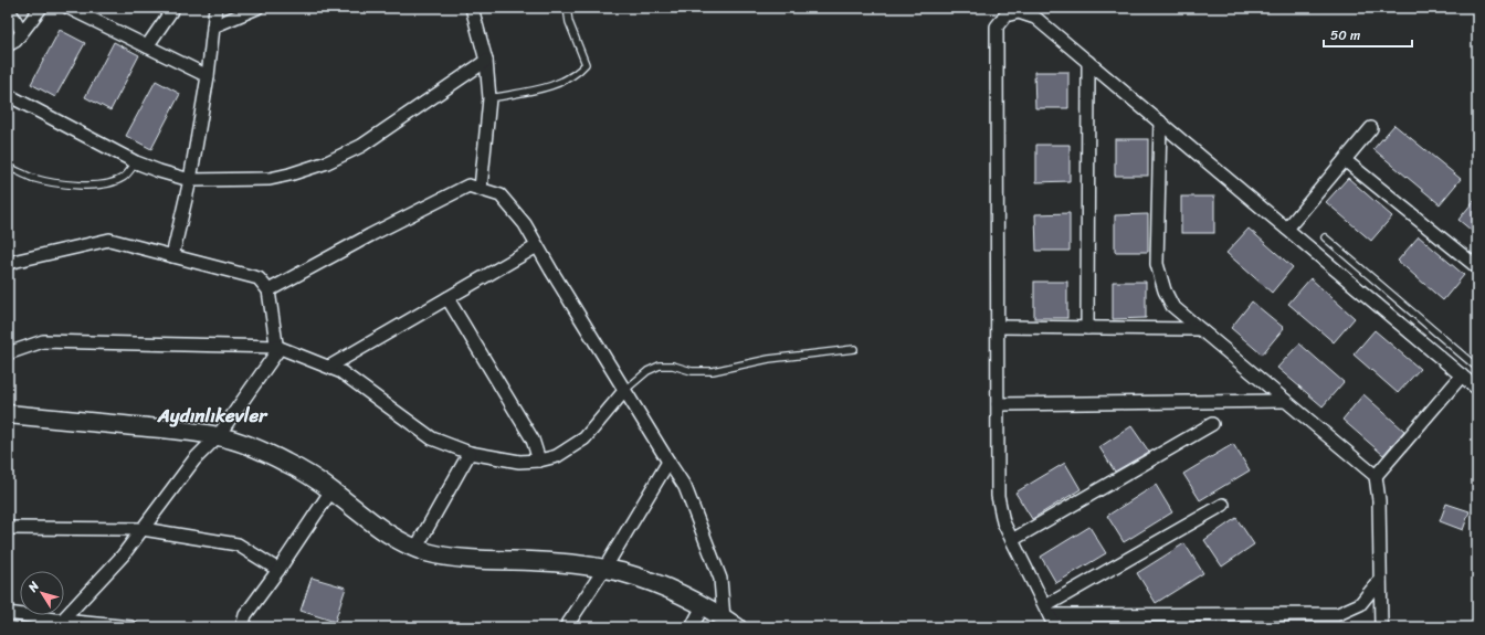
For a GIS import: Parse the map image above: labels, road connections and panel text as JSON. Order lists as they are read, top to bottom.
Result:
{
  "districts": ["Aydınlıkevler"],
  "scale_bar": "50 m",
  "north": "top left"
}
